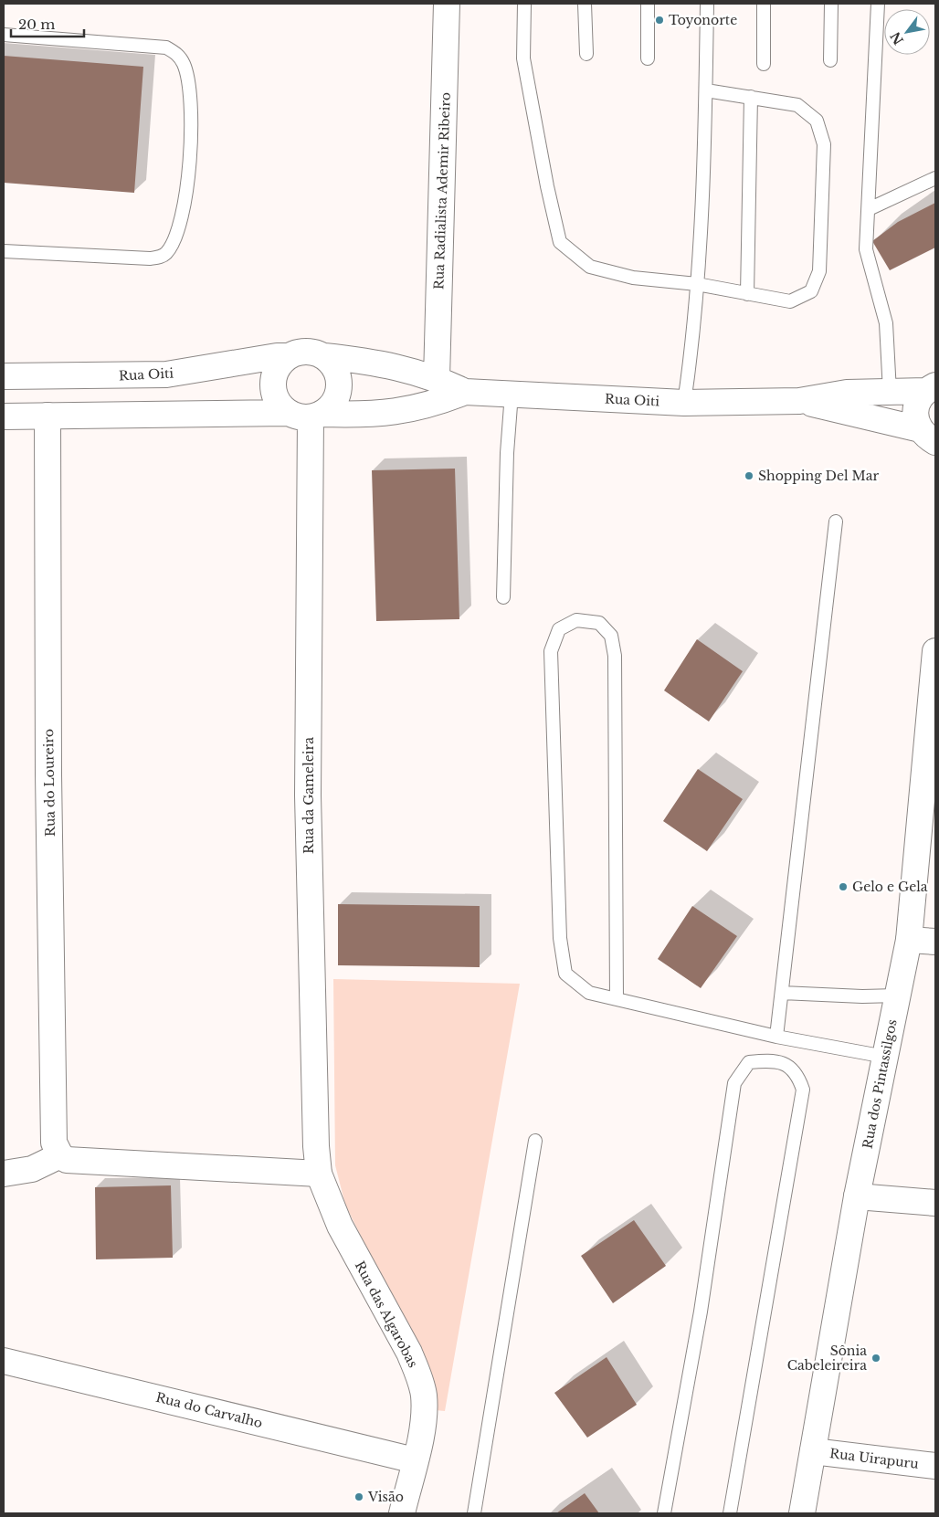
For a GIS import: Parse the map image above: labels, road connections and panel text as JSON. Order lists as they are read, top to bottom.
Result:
{
  "streets": {
    "street": [
      "Rua Radialista Ademir Ribeiro",
      "Rua Oiti",
      "Rua do Loureiro",
      "Rua da Gameleira",
      "Rua dos Pintassilgos",
      "Rua das Algarobas",
      "Rua do Carvalho",
      "Rua Uirapuru"
    ]
  },
  "crossings": [
    ["Rua Radialista Ademir Ribeiro", "Rua Oiti"],
    ["Rua Oiti", "Rua do Loureiro"],
    ["Rua Oiti", "Rua da Gameleira"],
    ["Rua da Gameleira", "Rua das Algarobas"],
    ["Rua dos Pintassilgos", "Rua Uirapuru"],
    ["Rua das Algarobas", "Rua do Carvalho"]
  ],
  "places": [
    "Toyonorte",
    "Shopping Del Mar",
    "Gelo e Gela",
    "Sônia Cabeleireira",
    "Visão"
  ],
  "scale_bar": "20 m",
  "north": "bottom left"
}
